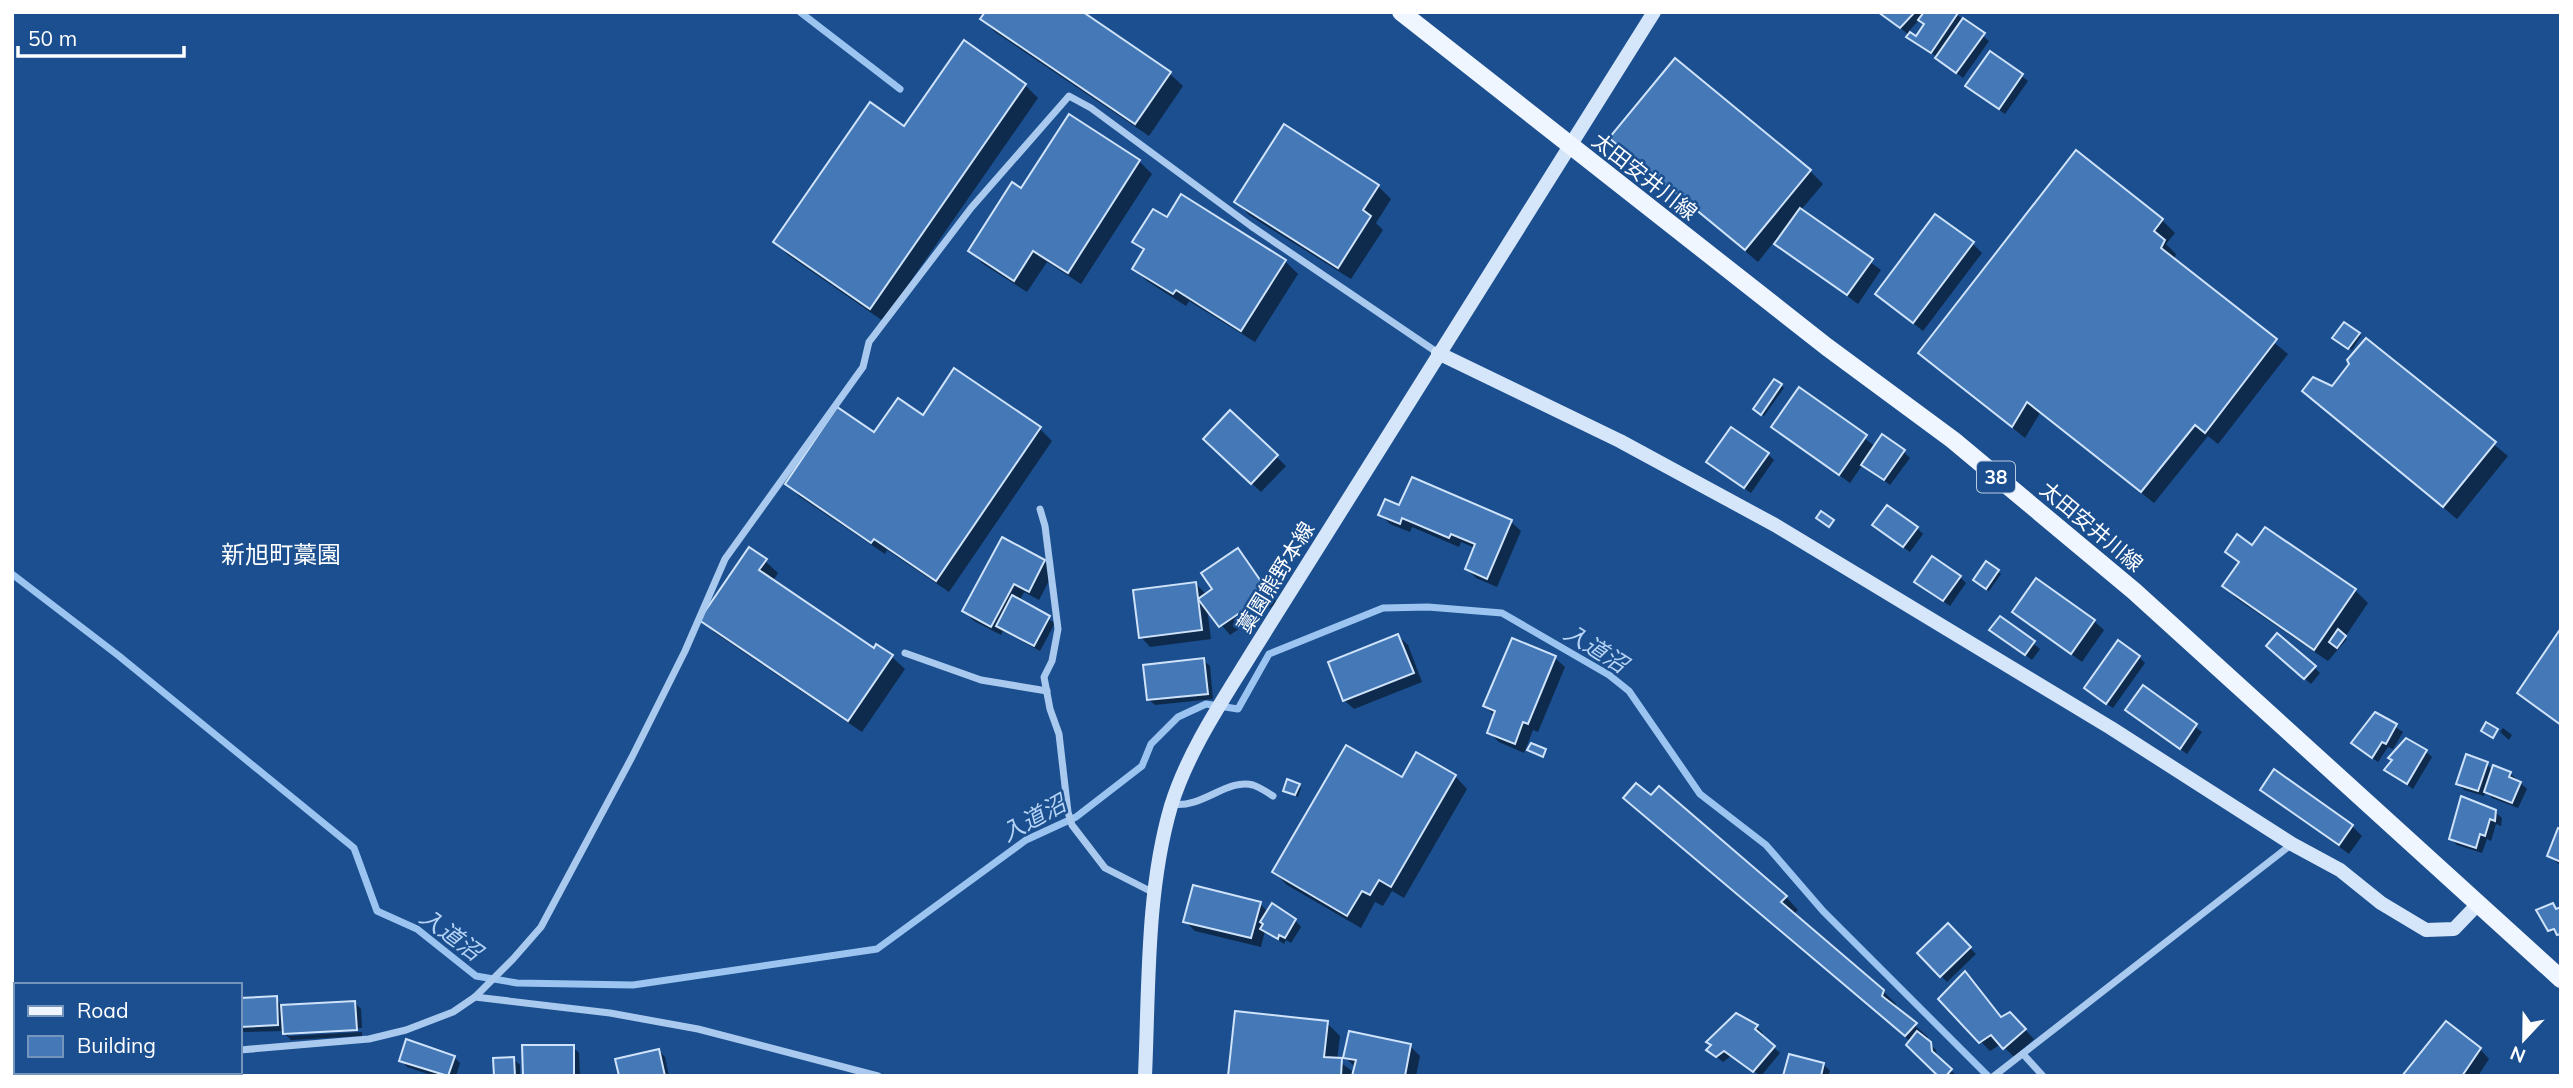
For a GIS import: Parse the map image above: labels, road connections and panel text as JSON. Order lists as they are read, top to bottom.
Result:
{
  "streets": {
    "main road": ["太田安井川線", "38"],
    "street": ["藁園熊野本線"]
  },
  "crossings": [
    ["太田安井川線", "藁園熊野本線"]
  ],
  "districts": ["新旭町藁園"],
  "water": ["入道沼"],
  "legend": ["Road", "Building"],
  "scale_bar": "50 m",
  "north": "bottom"
}
